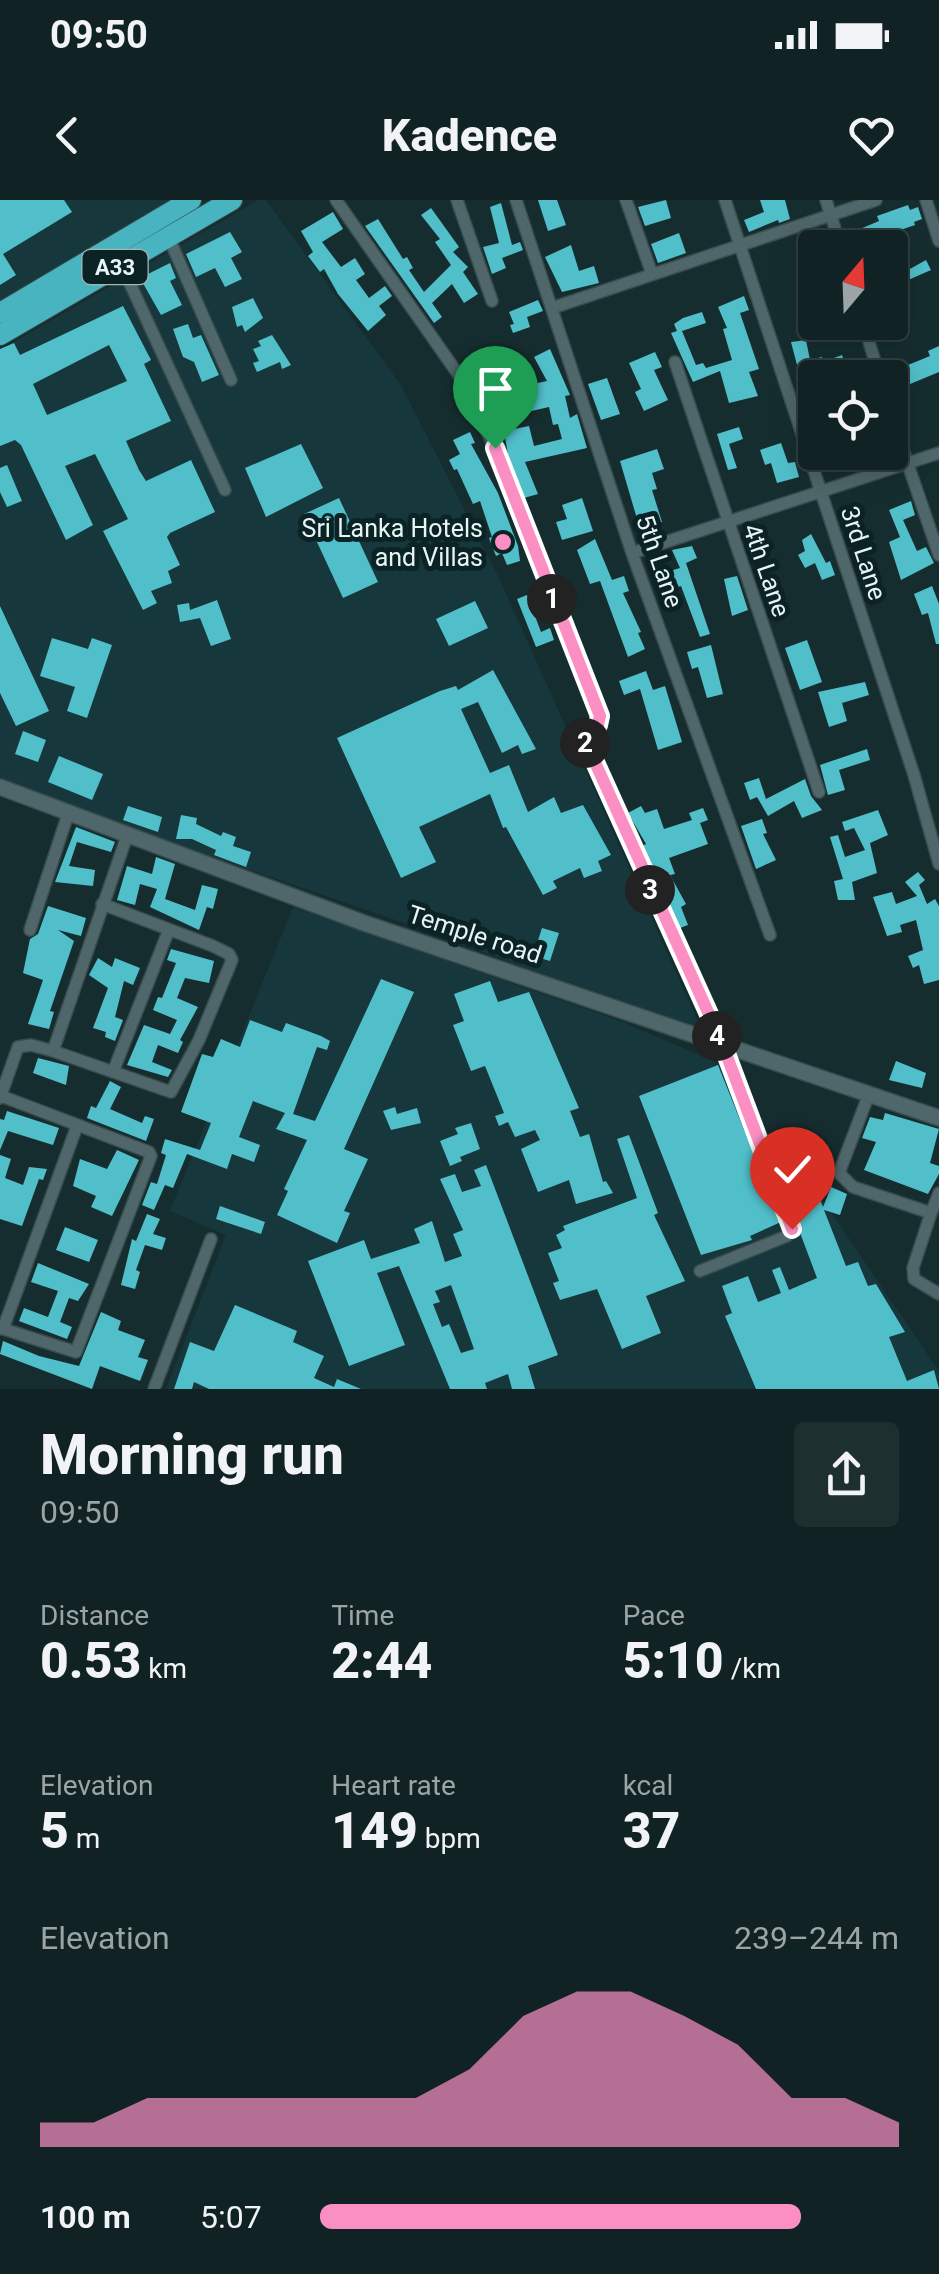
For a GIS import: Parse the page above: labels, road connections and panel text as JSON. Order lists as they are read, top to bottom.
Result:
{
  "streets": {
    "highway": ["A33"],
    "street": [
      "3rd Lane",
      "5th Lane",
      "4th Lane",
      "Temple road"
    ]
  },
  "places": ["Sri Lanka Hotels and Villas"],
  "north": "top",
  "page": {
    "status": "09:50",
    "header": "Kadence",
    "pins": [
      "1",
      "2",
      "3",
      "4"
    ],
    "heading": ["Morning run", "09:50"],
    "stats": [
      ["Distance", "0.53 km"],
      ["Time", "2:44"],
      ["Pace", "5:10 /km"],
      ["Elevation", "5 m"],
      ["Heart rate", "149 bpm"],
      ["kcal", "37"]
    ],
    "chart": ["Elevation", "239–244 m"],
    "list": [
      {
        "name": "100 m",
        "note": "5:07"
      }
    ]
  }
}
